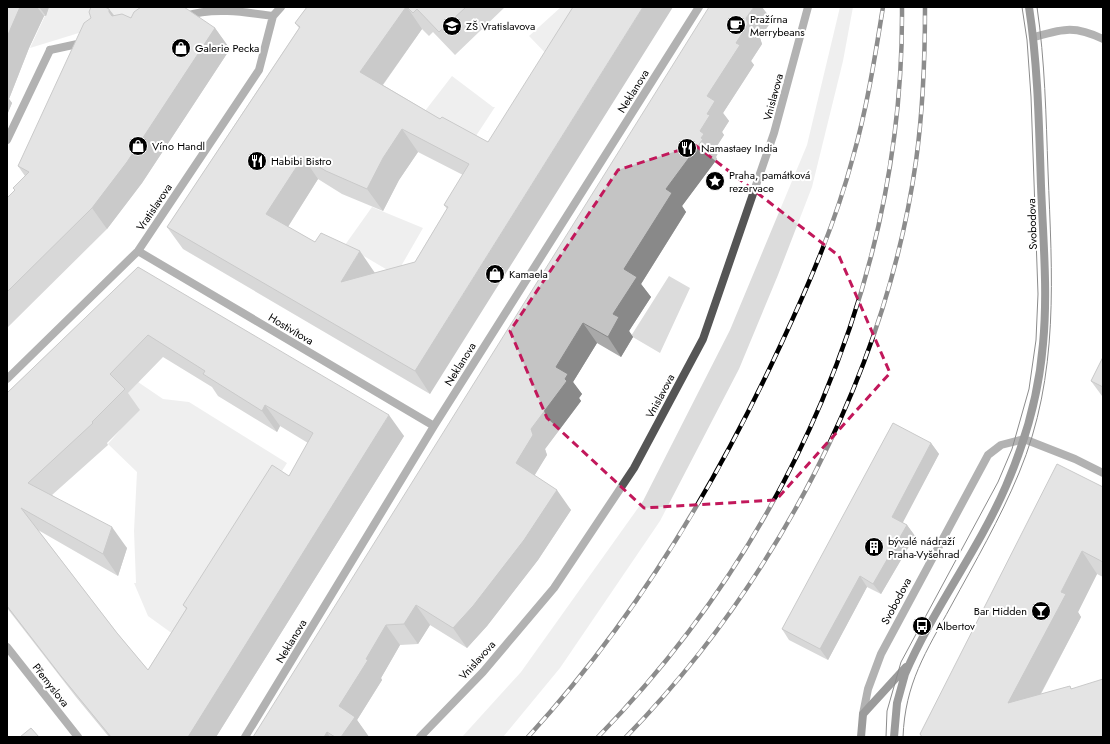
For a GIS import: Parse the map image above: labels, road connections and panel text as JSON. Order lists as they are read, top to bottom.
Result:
{
  "streets": {
    "main road": ["Svobodova"],
    "street": [
      "Neklanova",
      "Vnislavova",
      "Vratislavova",
      "Hostivítova",
      "Přemyslova"
    ]
  },
  "crossings": [
    ["Neklanova", "Hostivítova"],
    ["Vratislavova", "Hostivítova"]
  ],
  "places": {
    "cafe": ["Pražírna Merrybeans"],
    "school or university": ["ZŠ Vratislavova"],
    "shop": ["Galerie Pecka", "Víno Handl", "Kamaela"],
    "restaurant": ["Namastaey India", "Habibi Bistro"],
    "place": ["Praha, památková rezervace"],
    "building": ["bývalé nádraží Praha-Vyšehrad"],
    "bar": ["Bar Hidden"],
    "bus stop": ["Albertov"]
  }
}
